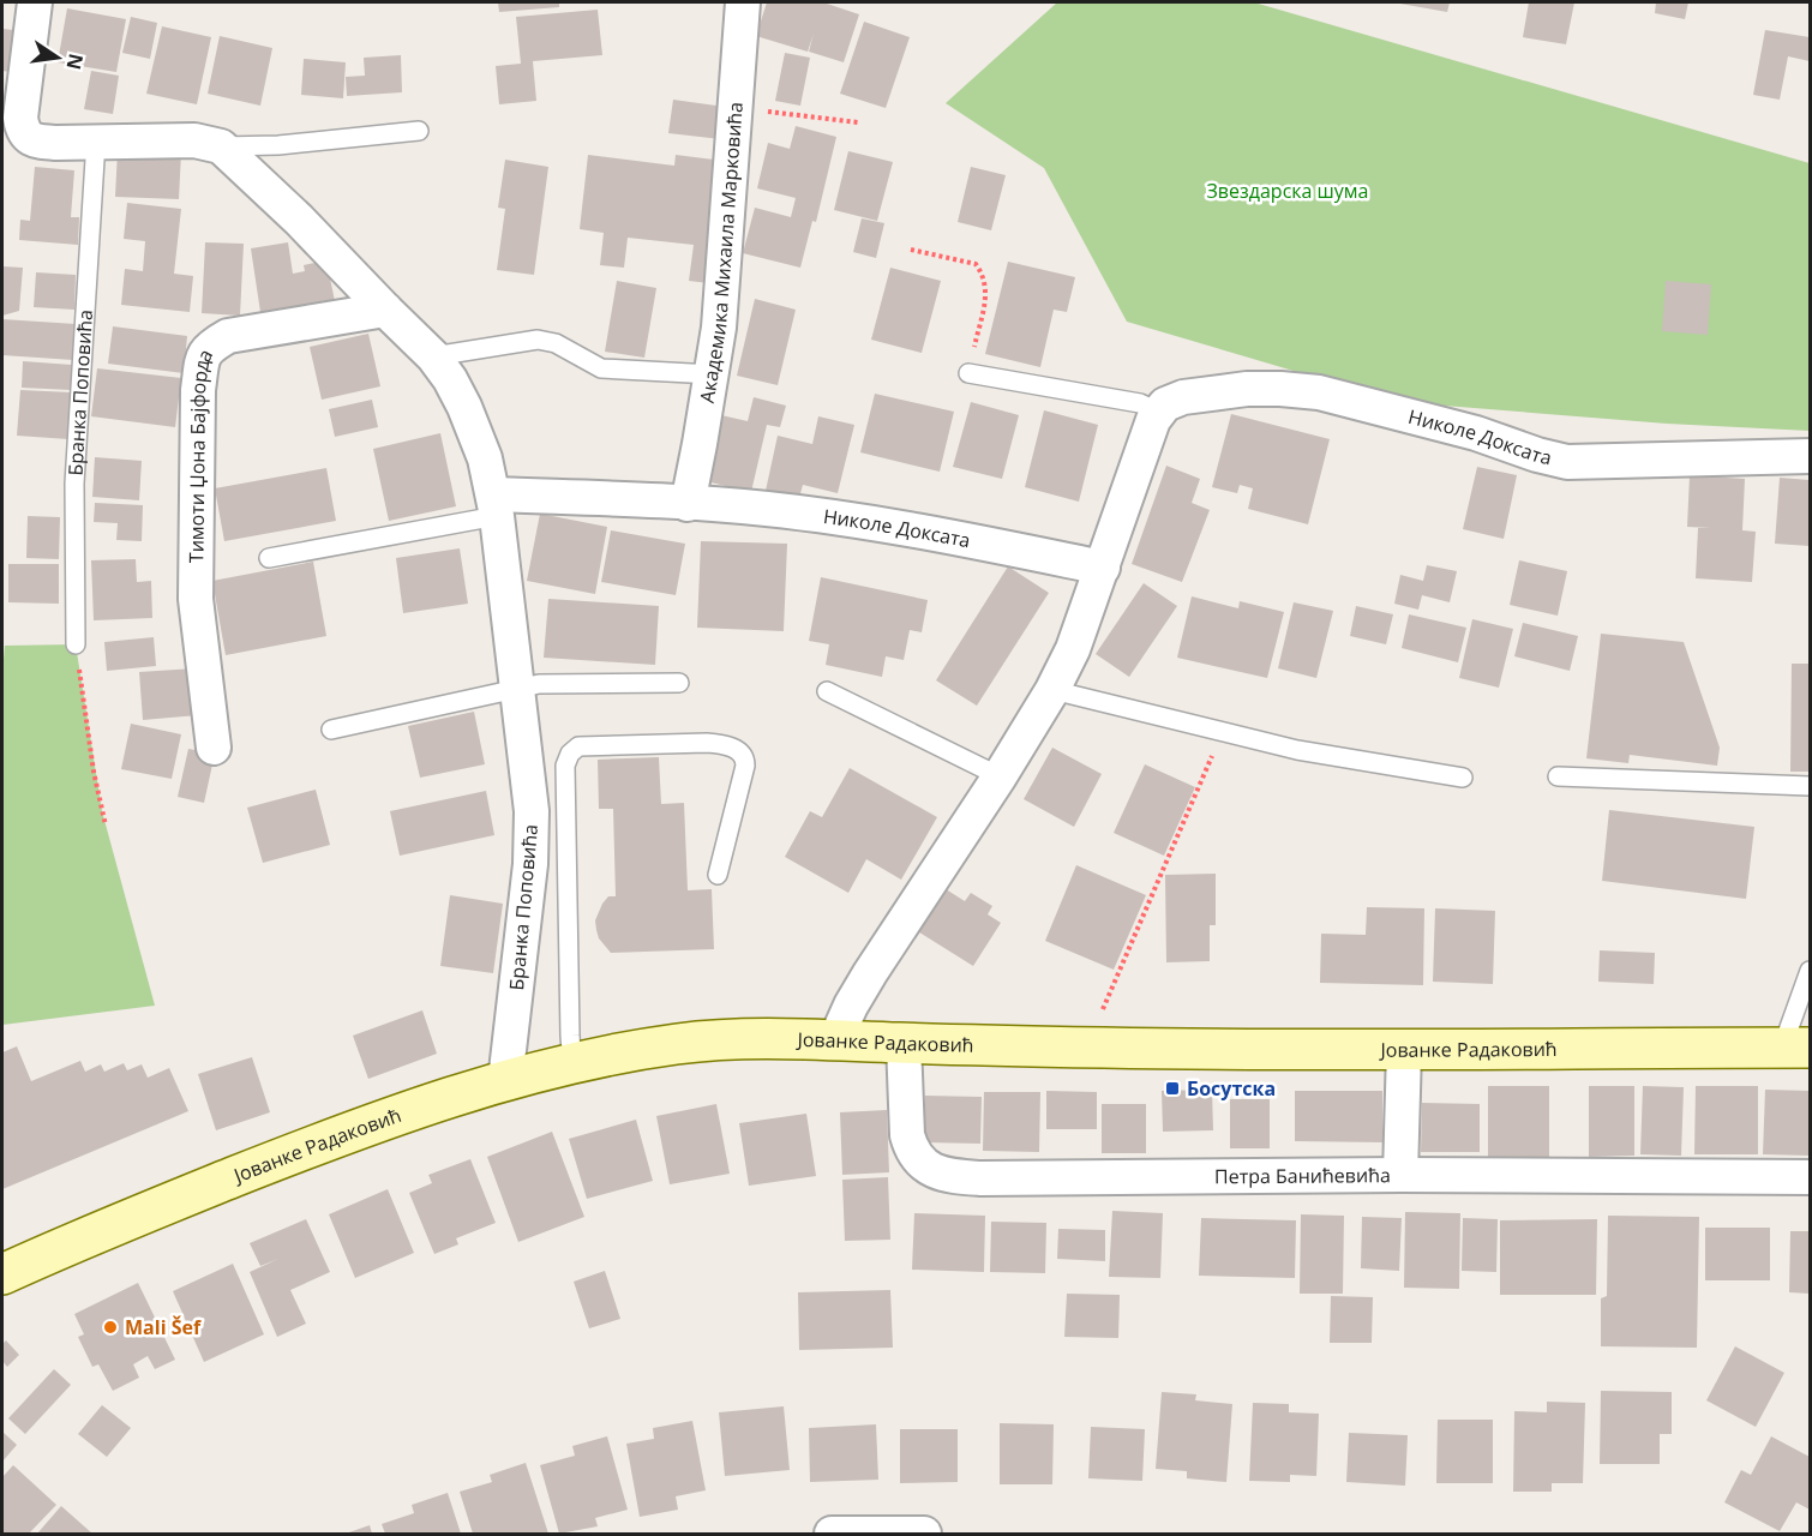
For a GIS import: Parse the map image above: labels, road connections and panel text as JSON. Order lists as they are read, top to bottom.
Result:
{
  "streets": {
    "main road": ["Јованке Радаковић"],
    "street": [
      "Академика Михаила Марковића",
      "Бранка Поповића",
      "Николе Доксата",
      "Тимоти Џона Бајфорда",
      "Петра Банићевића"
    ]
  },
  "crossings": [
    ["Академика Михаила Марковића", "Николе Доксата"],
    ["Бранка Поповића", "Тимоти Џона Бајфорда"],
    ["Бранка Поповића", "Јованке Радаковић"],
    ["Јованке Радаковић", "Петра Банићевића"]
  ],
  "parks": ["Звездарска шума"],
  "places": {
    "transit": ["Босутска"],
    "other": ["Mali Šef"]
  },
  "north": "right"
}
